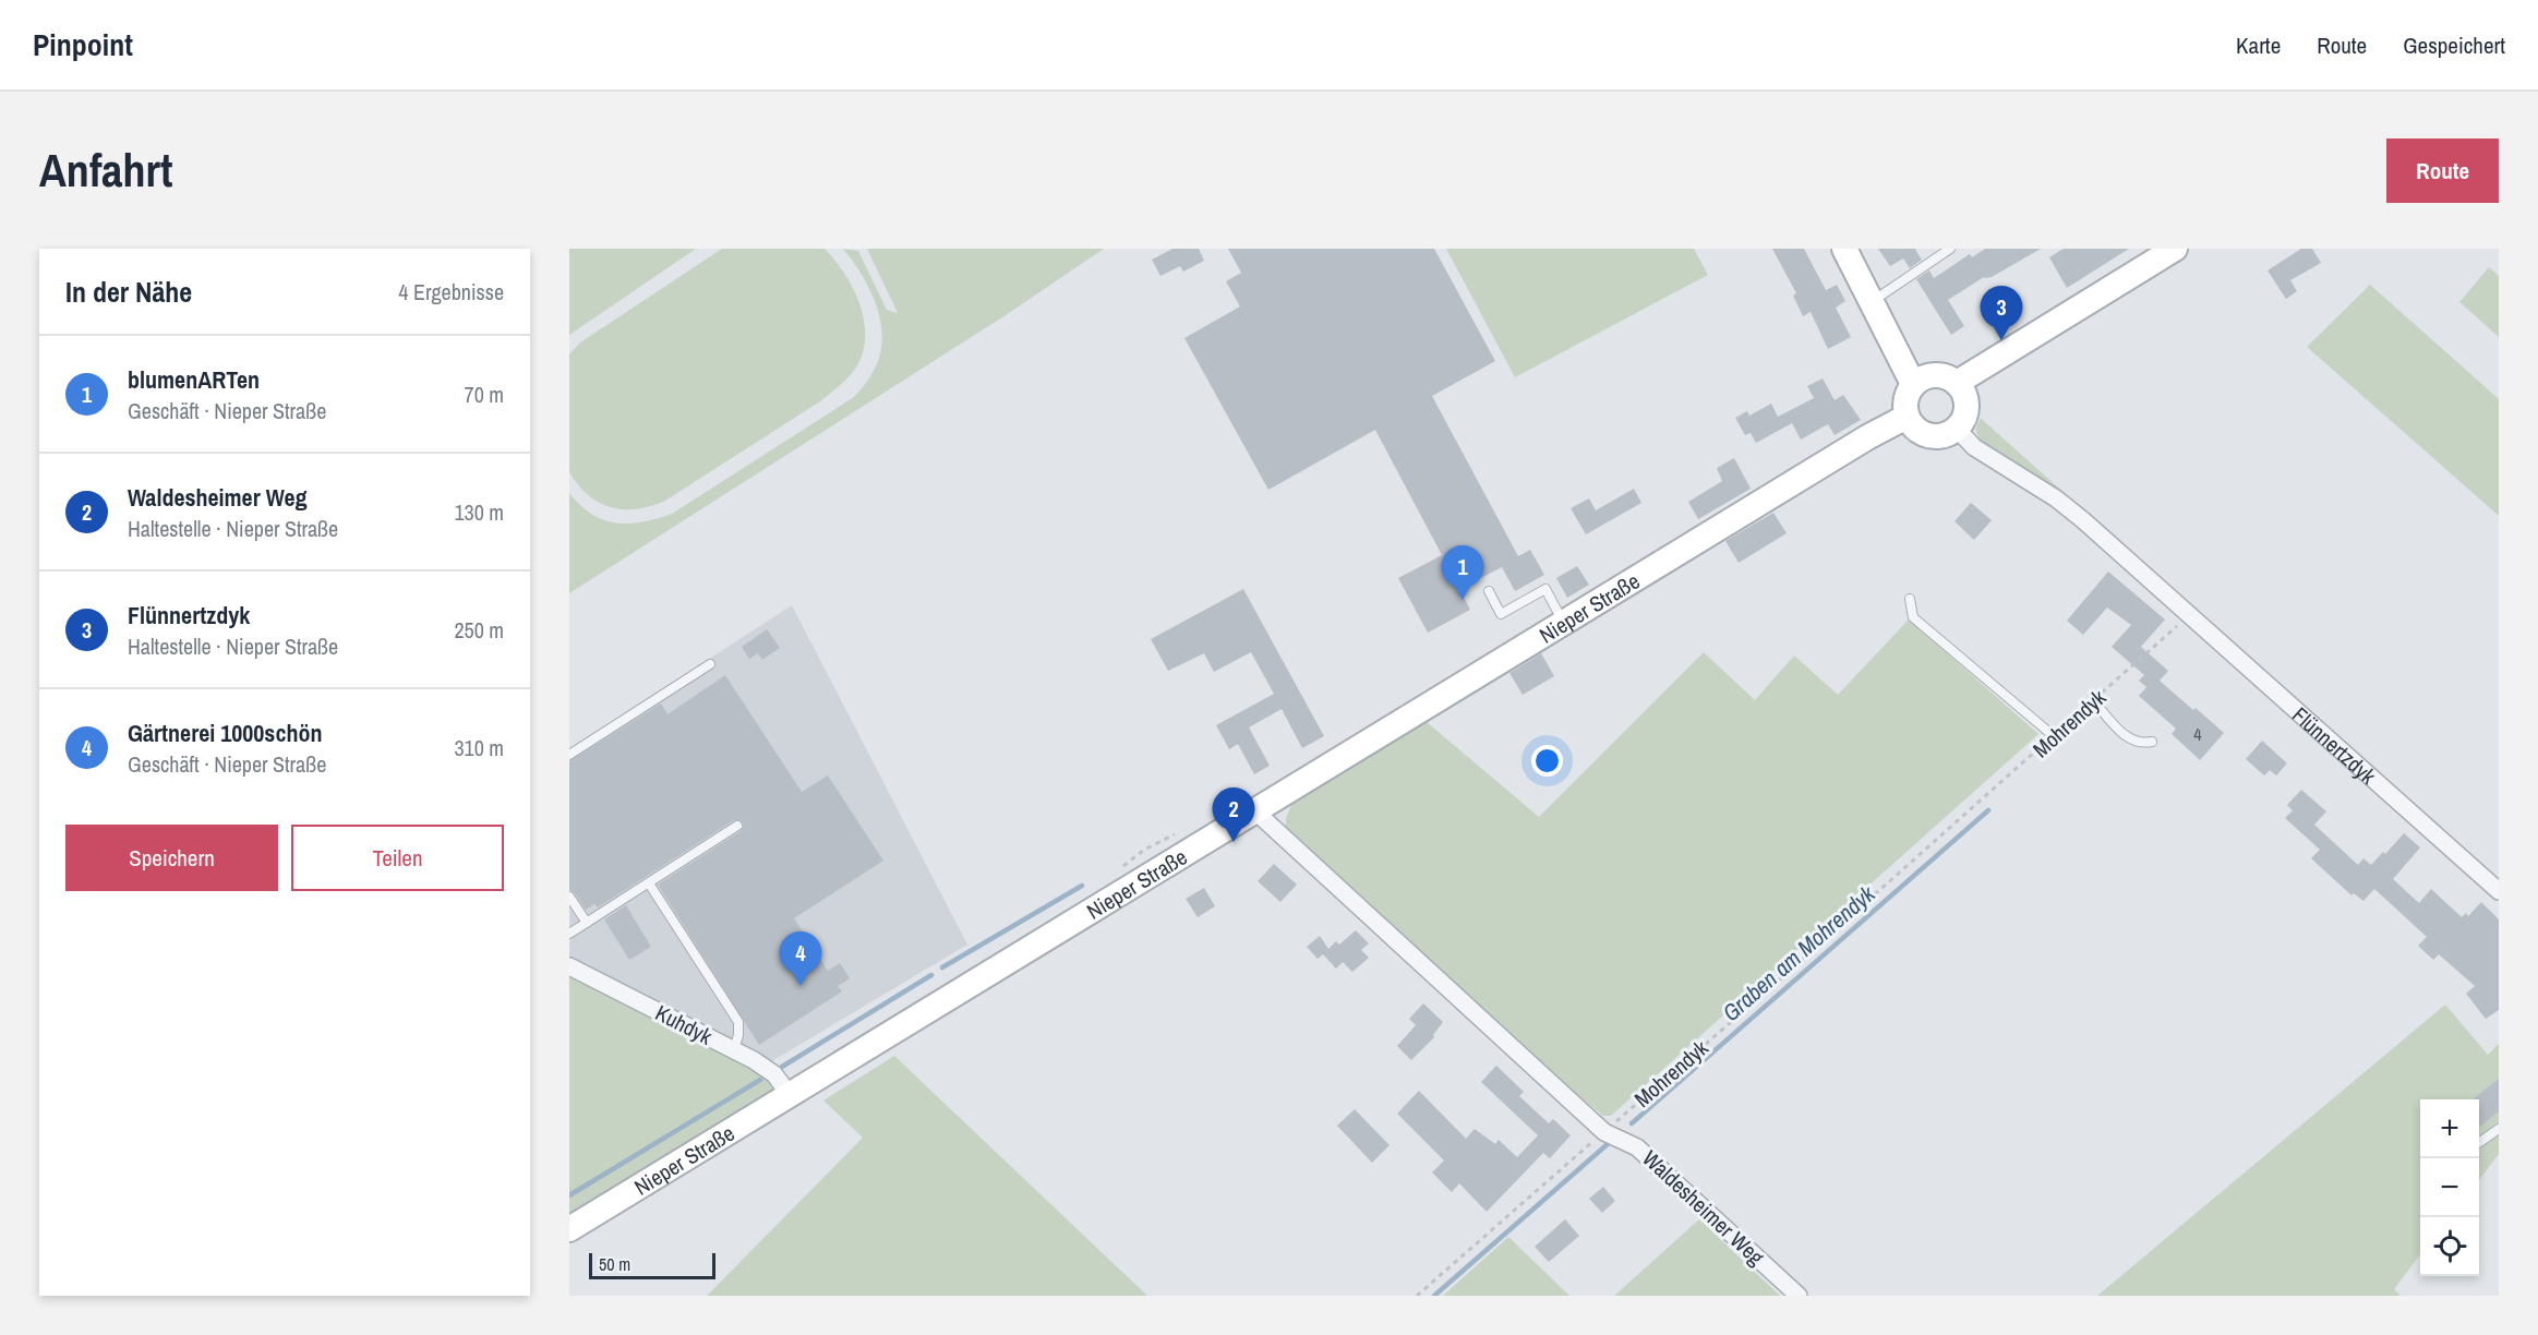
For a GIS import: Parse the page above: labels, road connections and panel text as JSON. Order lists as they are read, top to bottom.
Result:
{
  "streets": {
    "main road": ["Nieper Straße"],
    "street": ["Flünnertzdyk", "Kuhdyk", "Waldesheimer Weg"],
    "path": ["Mohrendyk"]
  },
  "crossings": [
    ["Nieper Straße", "Flünnertzdyk"],
    ["Nieper Straße", "Kuhdyk"],
    ["Nieper Straße", "Waldesheimer Weg"],
    ["Mohrendyk", "Flünnertzdyk"],
    ["Mohrendyk", "Waldesheimer Weg"]
  ],
  "water": ["Graben am Mohrendyk"],
  "house_numbers": ["4"],
  "scale_bar": "50 m",
  "page": {
    "header": "Pinpoint",
    "nav": ["Karte", "Route", "Gespeichert"],
    "buttons": [
      "Route",
      ["Speichern", "Teilen"]
    ],
    "title": "Anfahrt",
    "heading": ["In der Nähe", "4 Ergebnisse"],
    "pins": [
      "3",
      "1",
      "2",
      "4"
    ],
    "list": [
      {
        "mark": "1",
        "name": "blumenARTen",
        "note": "Geschäft · Nieper Straße",
        "value": "70 m"
      },
      {
        "mark": "2",
        "name": "Waldesheimer Weg",
        "note": "Haltestelle · Nieper Straße",
        "value": "130 m"
      },
      {
        "mark": "3",
        "name": "Flünnertzdyk",
        "note": "Haltestelle · Nieper Straße",
        "value": "250 m"
      },
      {
        "mark": "4",
        "name": "Gärtnerei 1000schön",
        "note": "Geschäft · Nieper Straße",
        "value": "310 m"
      }
    ],
    "map_buttons": ["+", "−"],
    "scale": "50 m"
  }
}
